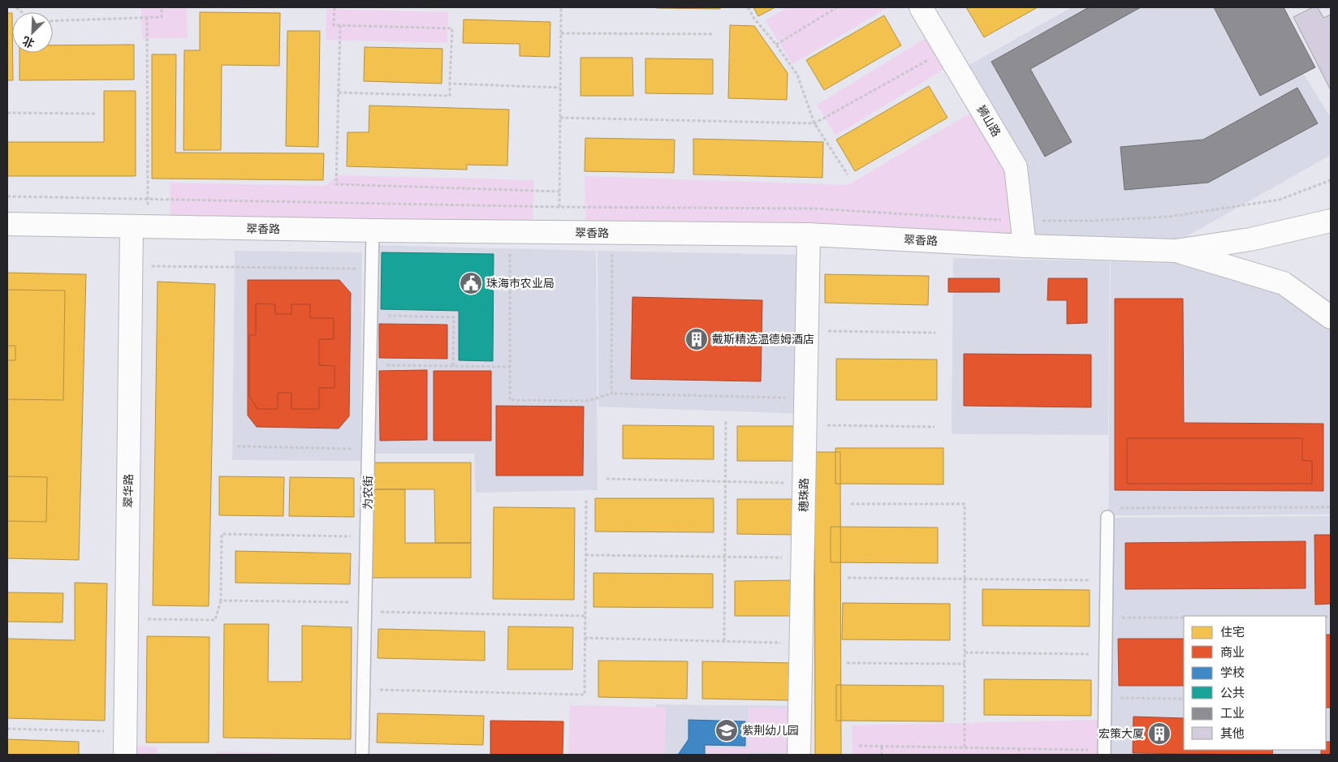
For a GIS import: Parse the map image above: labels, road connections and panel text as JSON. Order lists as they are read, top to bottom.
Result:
{
  "streets": {
    "main road": [
      "狮山路",
      "翠香路",
      "翠华路",
      "穗珠路"
    ],
    "lane": ["为农街"]
  },
  "crossings": [
    ["狮山路", "翠香路"],
    ["翠香路", "翠华路"],
    ["翠香路", "为农街"],
    ["翠香路", "穗珠路"]
  ],
  "places": {
    "public building": ["珠海市农业局"],
    "building": ["戴斯精选温德姆酒店", "宏策大厦"],
    "school or university": ["紫荆幼儿园"]
  },
  "legend": [
    "住宅",
    "商业",
    "学校",
    "公共",
    "工业",
    "其他"
  ],
  "north": "bottom left"
}
